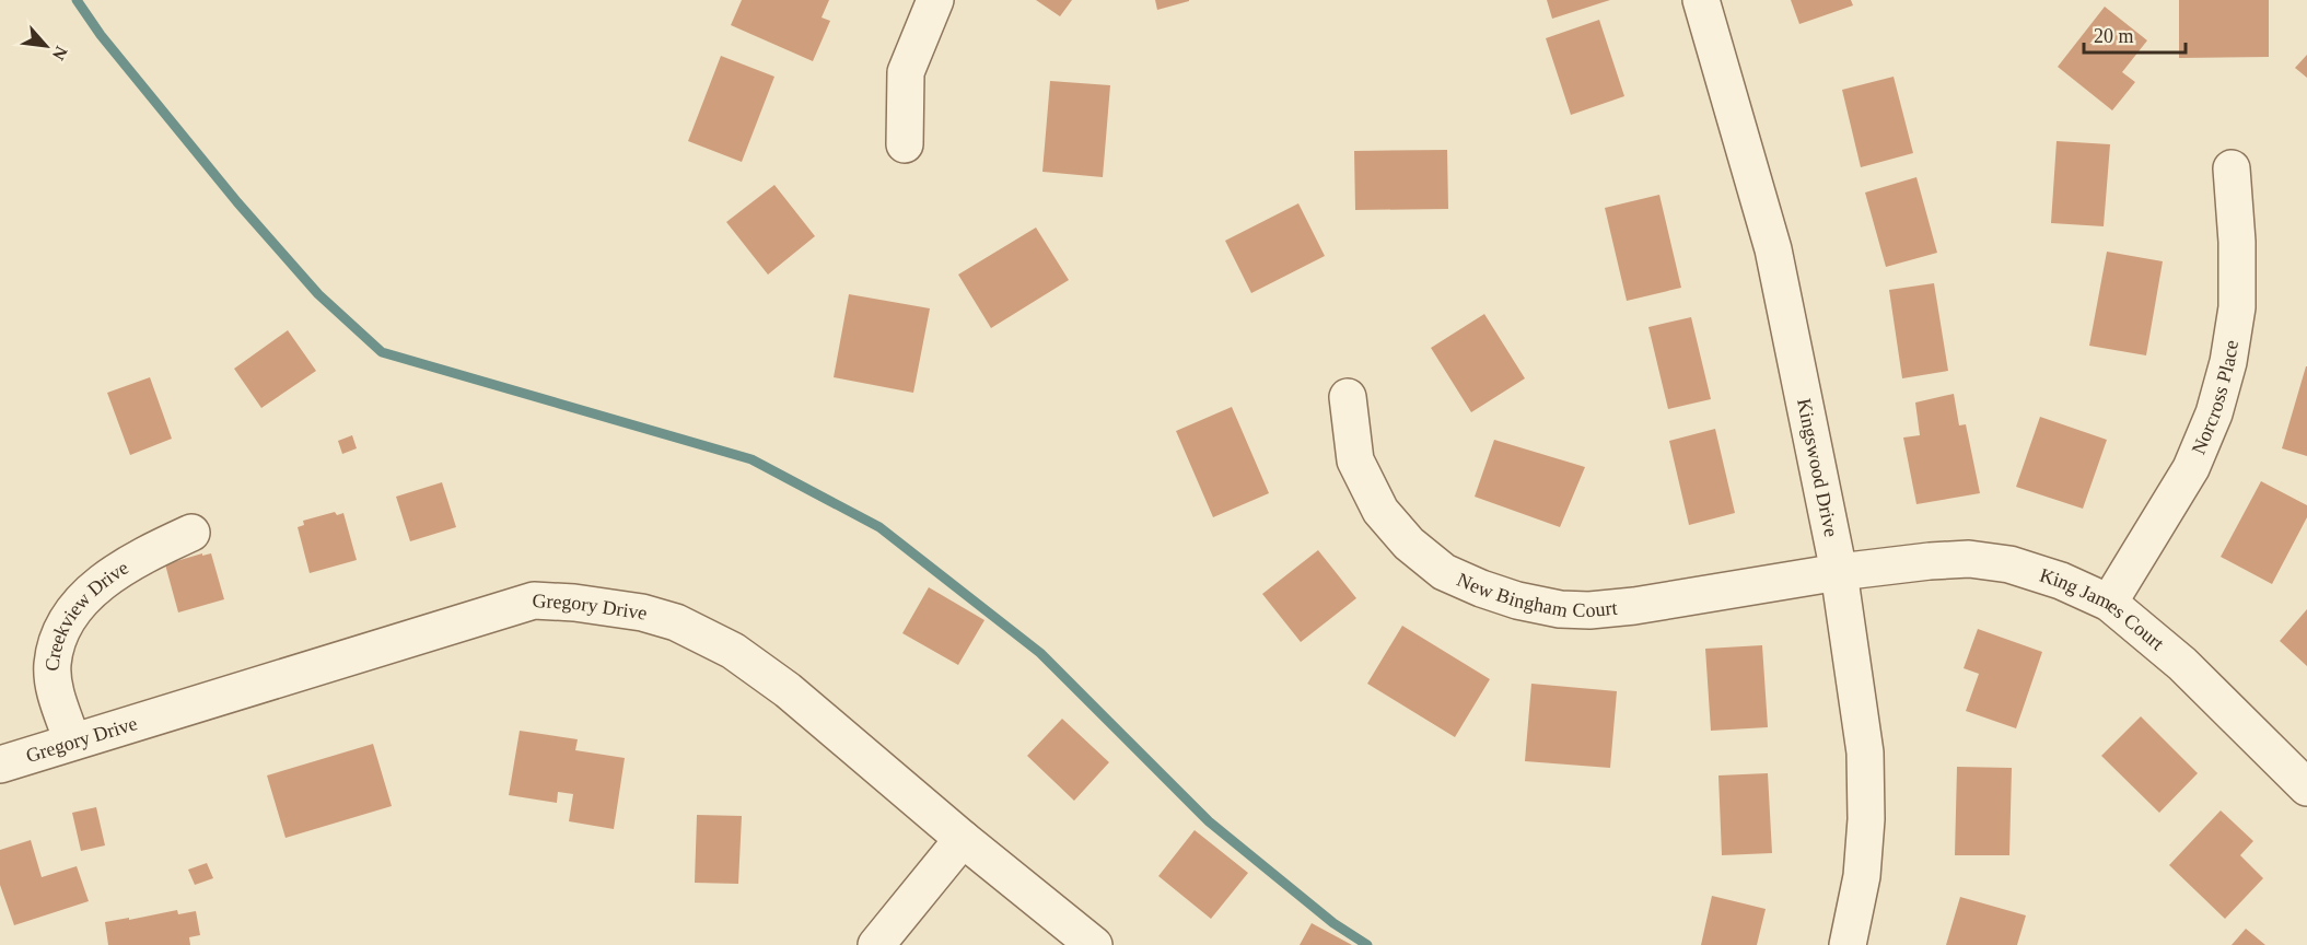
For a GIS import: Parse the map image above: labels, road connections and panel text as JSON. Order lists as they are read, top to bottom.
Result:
{
  "streets": {
    "street": [
      "Norcross Place",
      "Kingswood Drive",
      "New Bingham Court",
      "Gregory Drive",
      "King James Court",
      "Creekview Drive"
    ]
  },
  "crossings": [
    ["Norcross Place", "King James Court"],
    ["Kingswood Drive", "New Bingham Court"],
    ["Kingswood Drive", "King James Court"],
    ["New Bingham Court", "King James Court"],
    ["Gregory Drive", "Creekview Drive"]
  ],
  "scale_bar": "20 m",
  "north": "bottom right"
}
